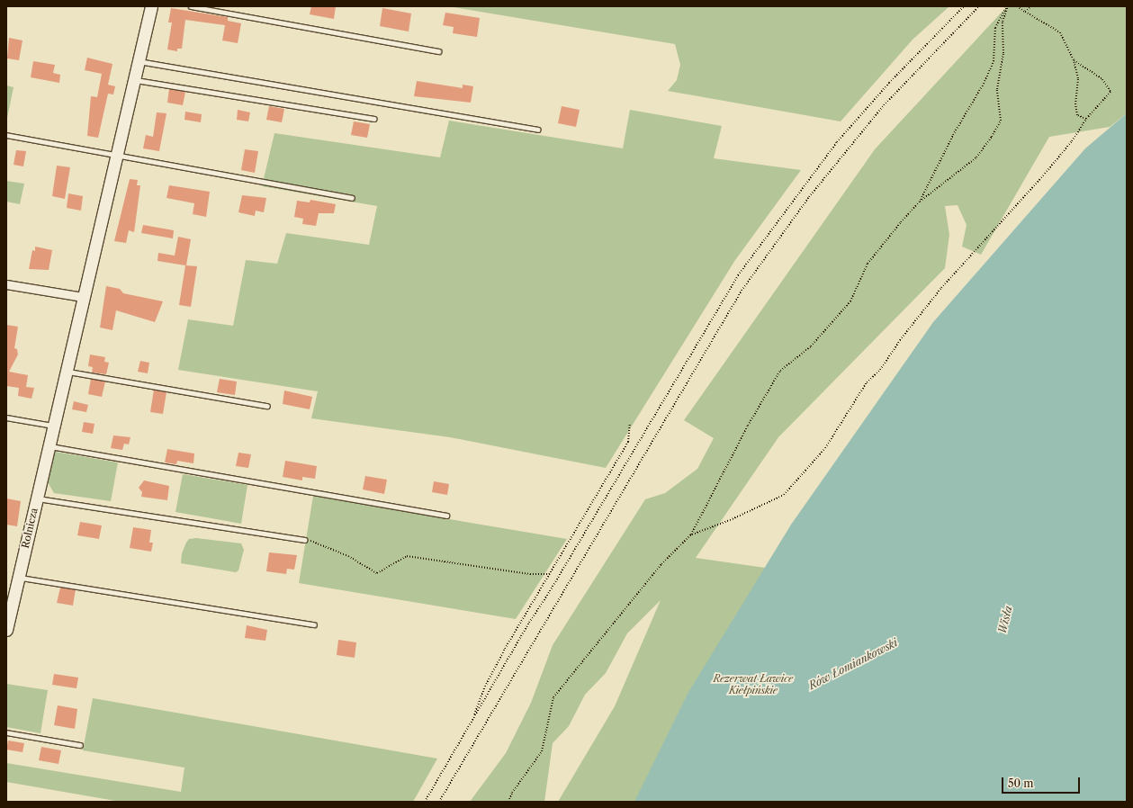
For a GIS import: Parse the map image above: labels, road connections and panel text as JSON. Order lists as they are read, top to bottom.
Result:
{
  "streets": {
    "street": ["Rolnicza"]
  },
  "water": ["Wisła", "Rów Łomiankowski"],
  "parks": ["Rezerwat Ławice Kiełpińskie"],
  "scale_bar": "50 m"
}
